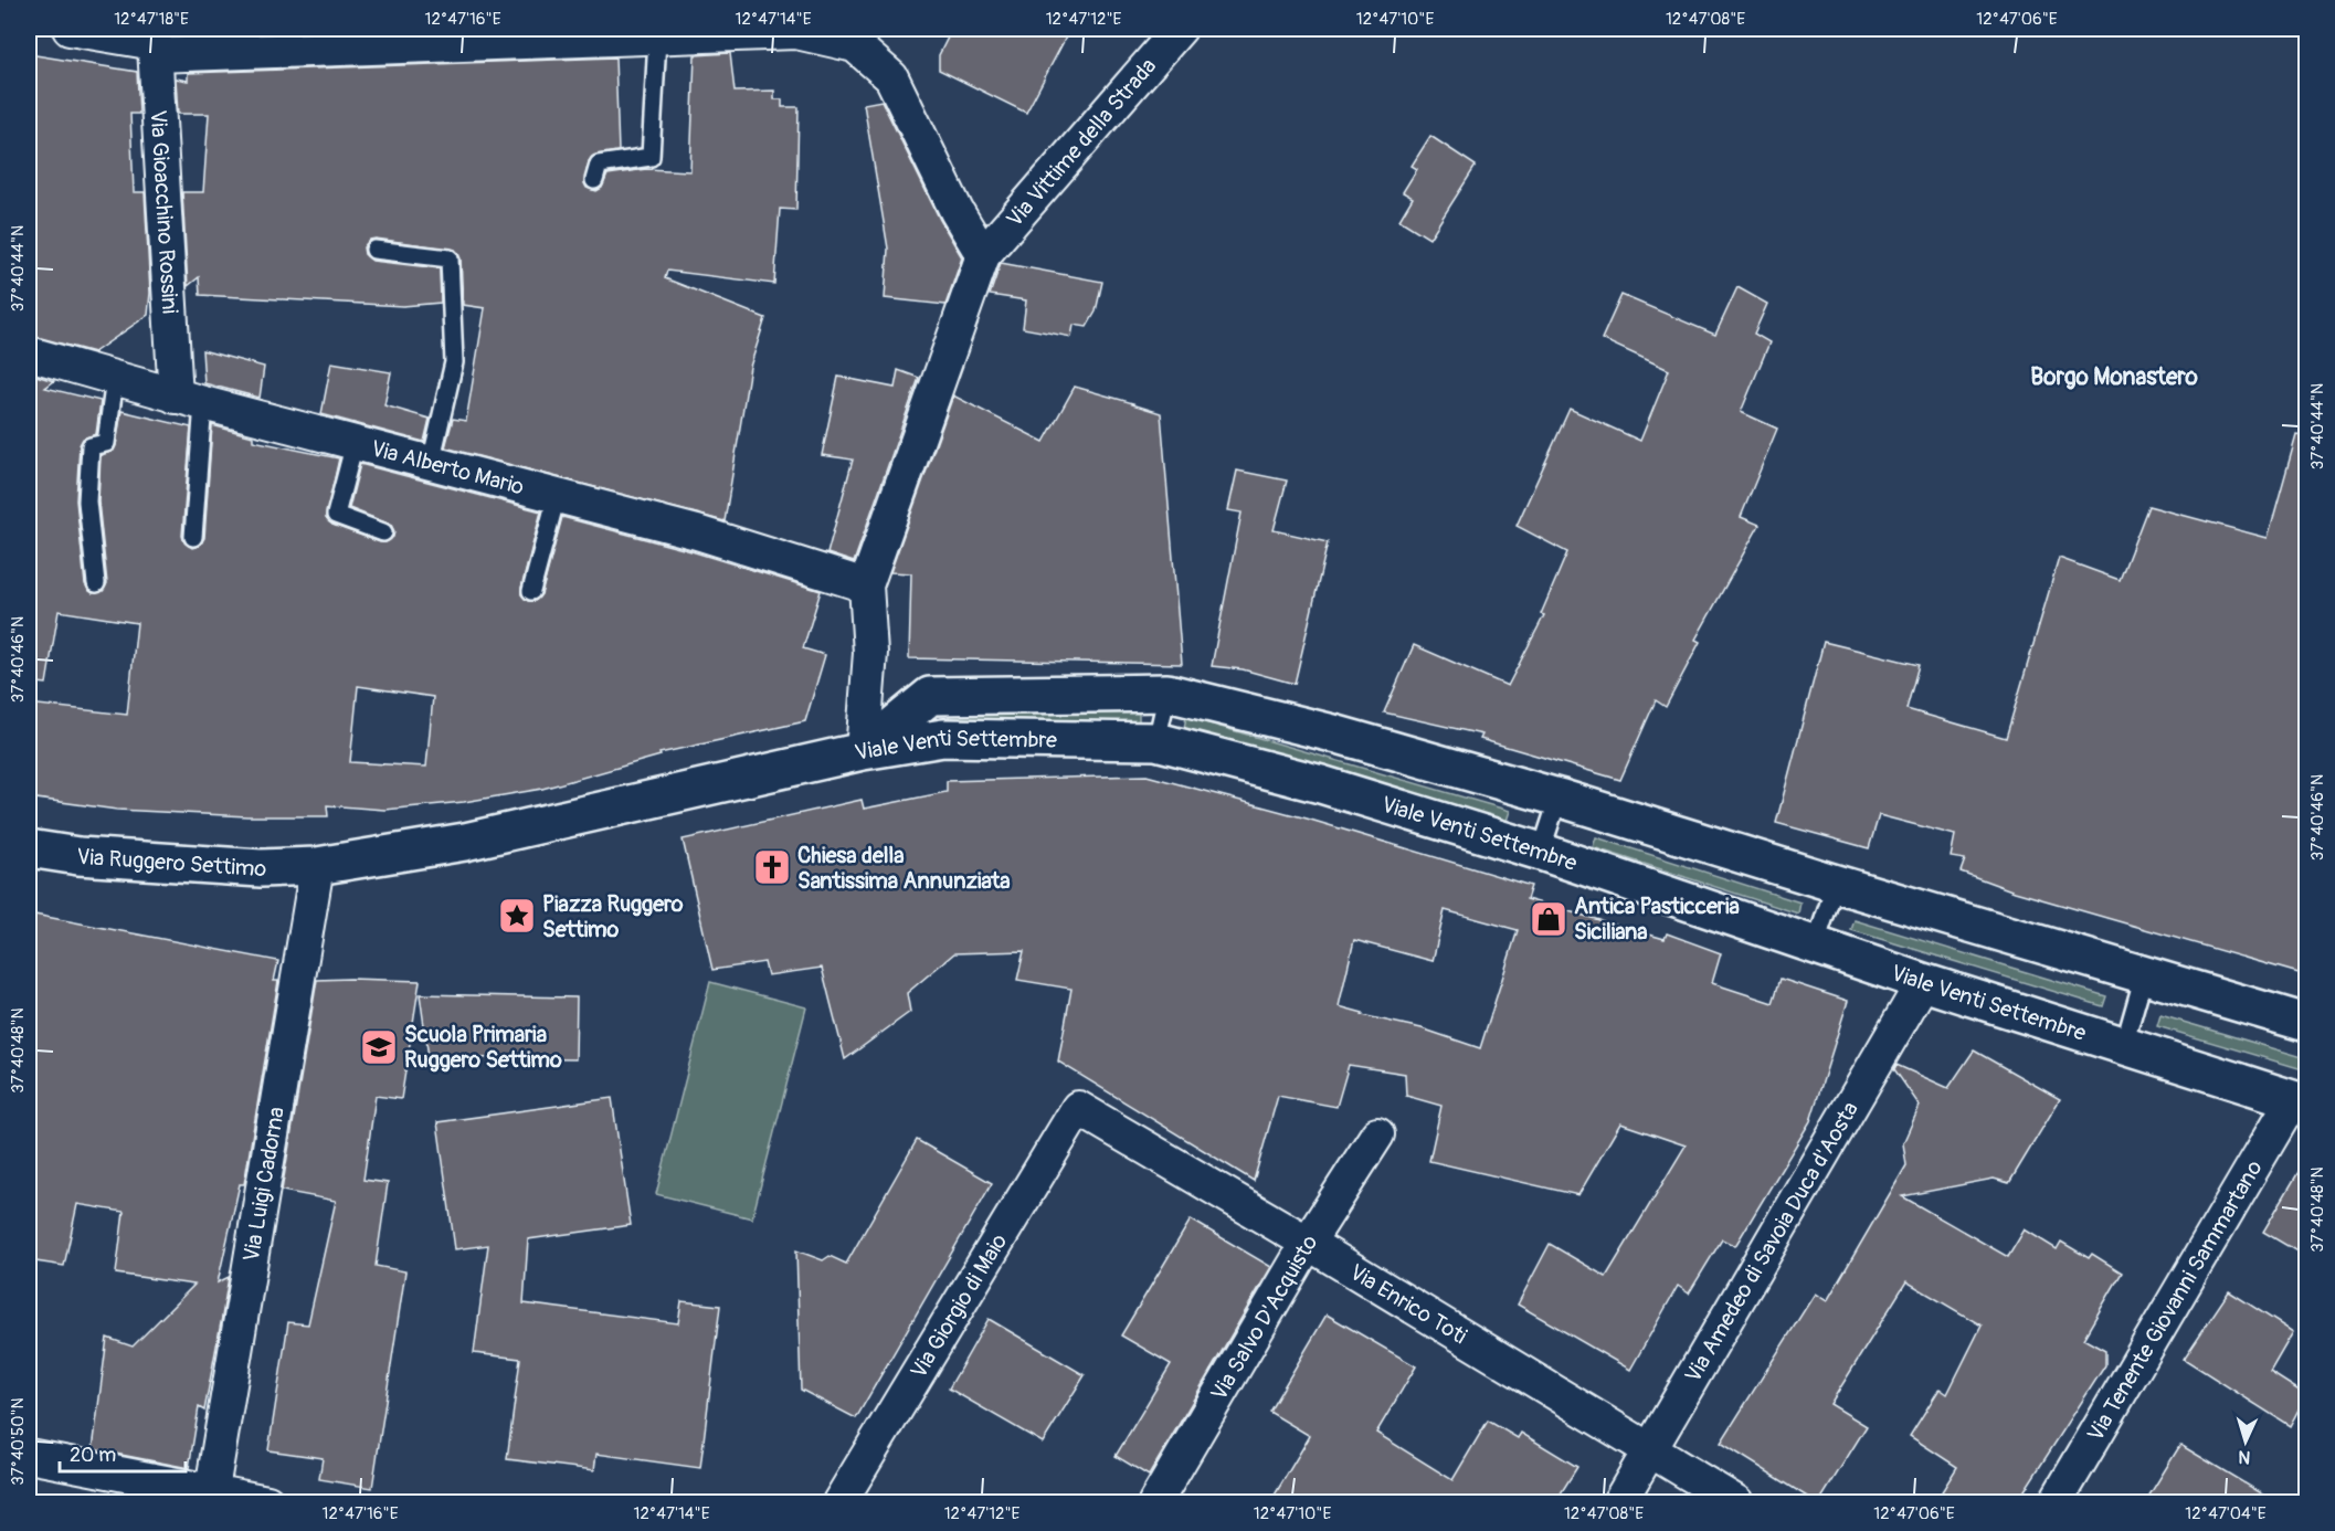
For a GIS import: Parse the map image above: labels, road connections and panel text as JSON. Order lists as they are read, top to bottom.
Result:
{
  "streets": {
    "street": [
      "Via Vittime della Strada",
      "Via Gioacchino Rossini",
      "Via Alberto Mario",
      "Viale Venti Settembre",
      "Via Ruggero Settimo",
      "Via Luigi Cadorna",
      "Via Amedeo di Savoia Duca d'Aosta",
      "Via Tenente Giovanni Sammartano",
      "Via Enrico Toti",
      "Via Giorgio di Maio",
      "Via Salvo D'Acquisto"
    ]
  },
  "crossings": [
    ["Via Gioacchino Rossini", "Via Alberto Mario"],
    ["Viale Venti Settembre", "Via Amedeo di Savoia Duca d'Aosta"],
    ["Viale Venti Settembre", "Via Tenente Giovanni Sammartano"],
    ["Via Ruggero Settimo", "Via Luigi Cadorna"],
    ["Via Amedeo di Savoia Duca d'Aosta", "Via Enrico Toti"],
    ["Via Enrico Toti", "Via Giorgio di Maio"],
    ["Via Enrico Toti", "Via Salvo D'Acquisto"]
  ],
  "districts": ["Borgo Monastero"],
  "places": {
    "church": ["Chiesa della Santissima Annunziata"],
    "place": ["Piazza Ruggero Settimo"],
    "shop": ["Antica Pasticceria Siciliana"],
    "school or university": ["Scuola Primaria Ruggero Settimo"]
  },
  "scale_bar": "20 m",
  "north": "bottom",
  "coordinates": [
    "12°47'18\"E",
    "12°47'16\"E",
    "12°47'14\"E",
    "12°47'12\"E",
    "12°47'10\"E",
    "12°47'08\"E",
    "12°47'06\"E",
    "37°40'44\"N",
    "37°40'46\"N",
    "37°40'48\"N",
    "37°40'50\"N",
    "12°47'04\"E"
  ]
}
